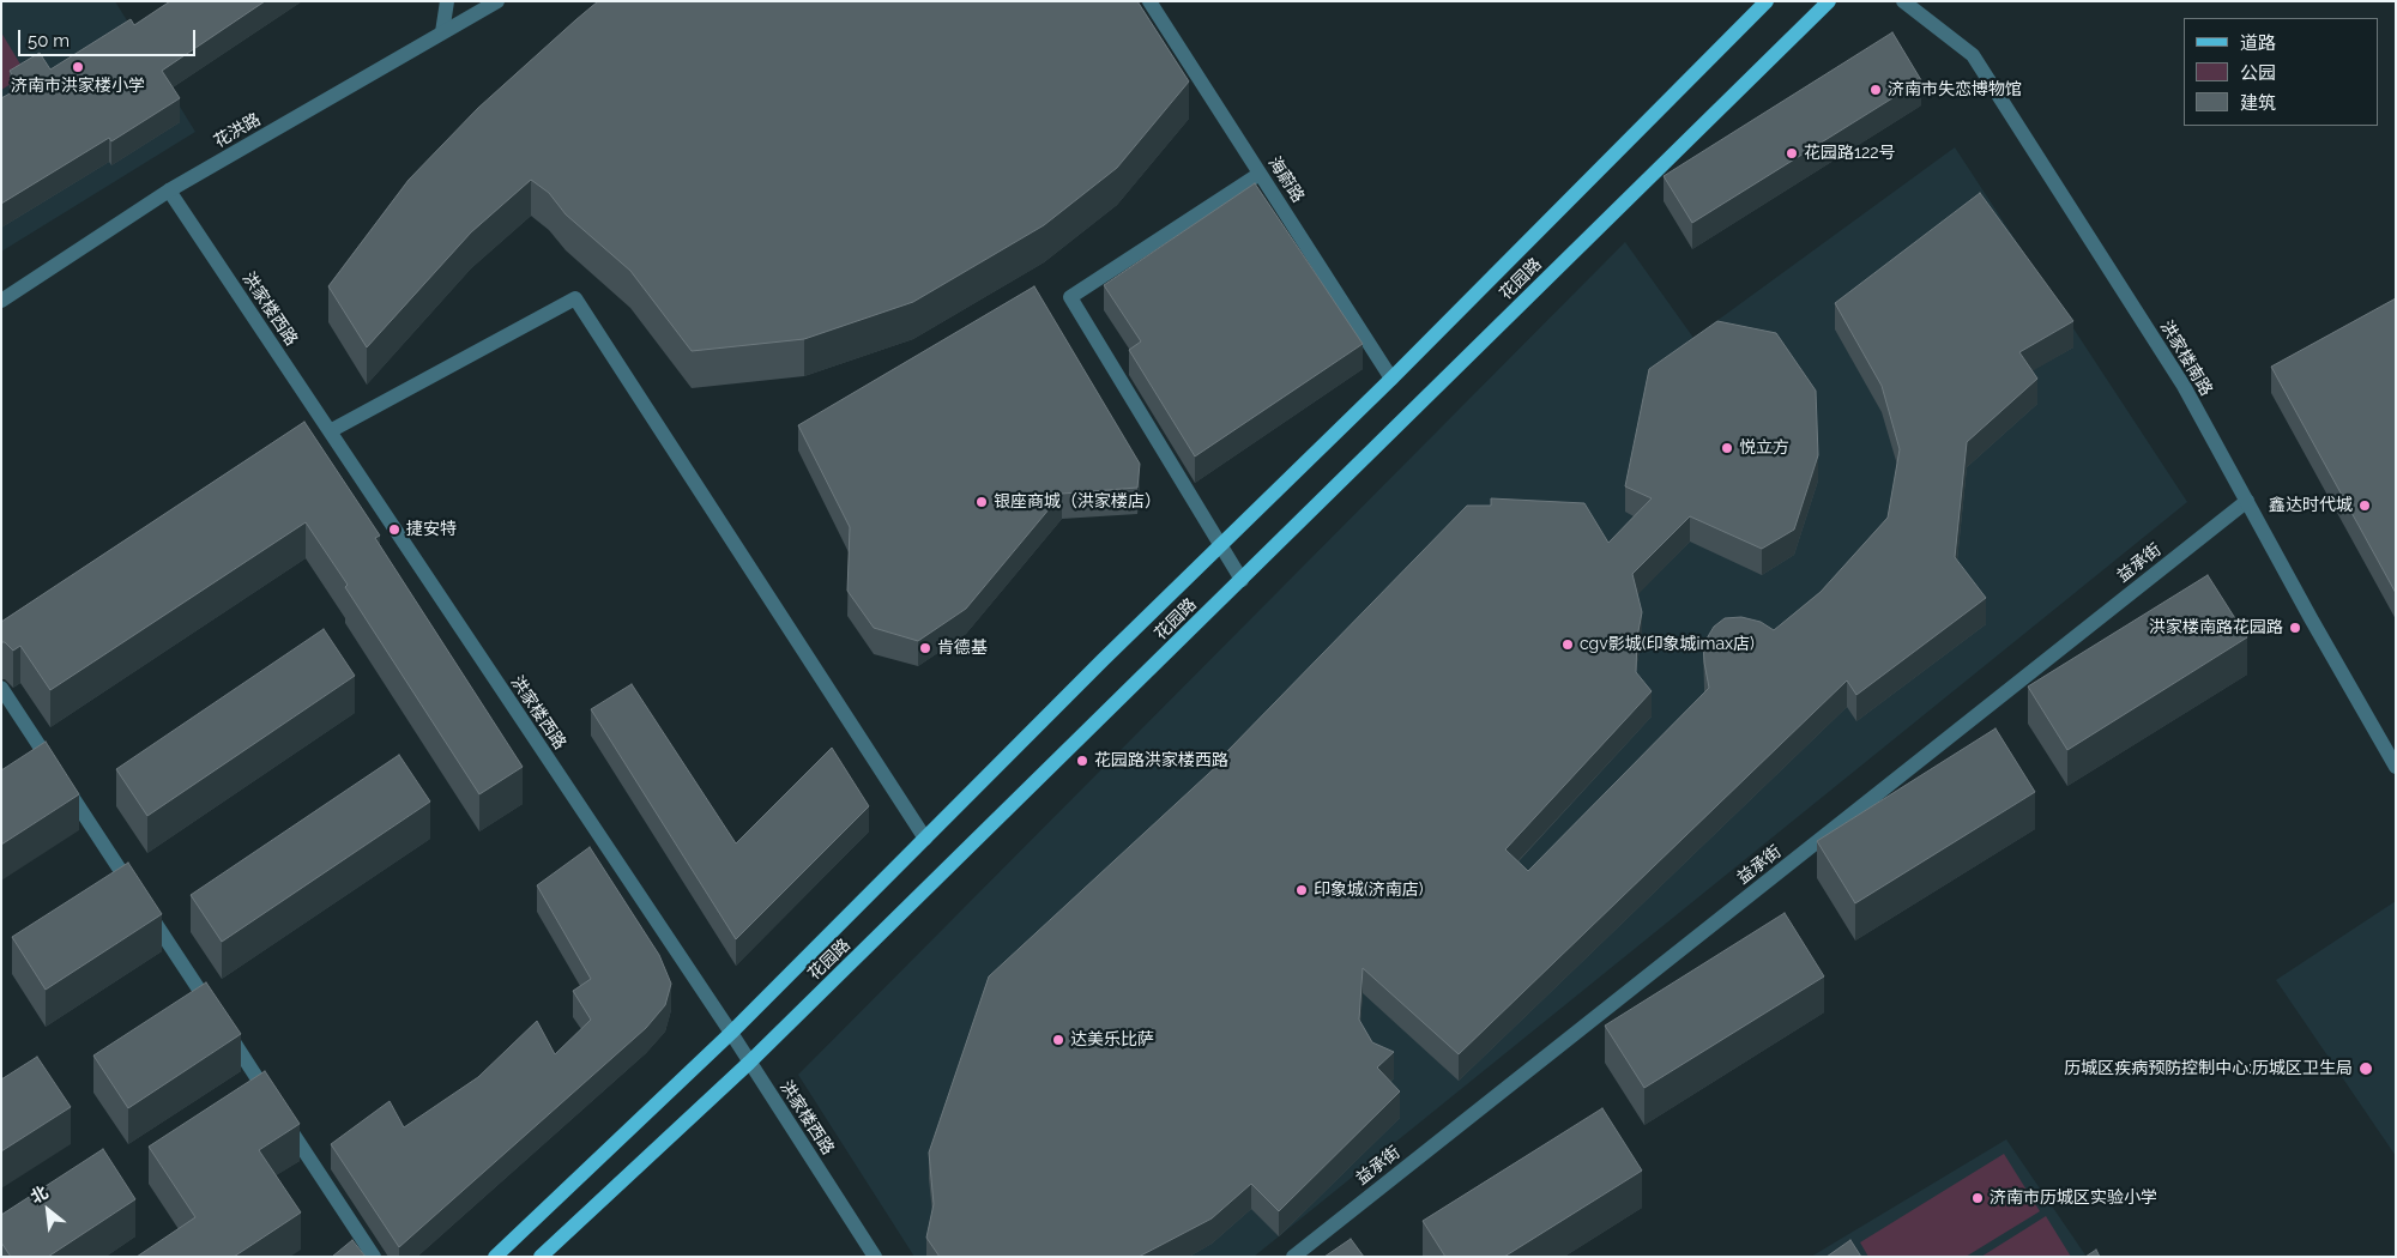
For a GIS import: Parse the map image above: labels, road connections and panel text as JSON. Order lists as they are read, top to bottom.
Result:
{
  "streets": {
    "main road": ["花园路"],
    "street": [
      "花洪路",
      "海蔚路",
      "洪家楼西路",
      "洪家楼南路",
      "益承街"
    ]
  },
  "crossings": [
    ["花洪路", "洪家楼西路"],
    ["海蔚路", "花园路"],
    ["花园路", "洪家楼西路"],
    ["洪家楼南路", "益承街"]
  ],
  "places": [
    "济南市洪家楼小学",
    "济南市失恋博物馆",
    "花园路122号",
    "悦立方",
    "银座商城（洪家楼店）",
    "鑫达时代城",
    "捷安特",
    "洪家楼南路花园路",
    "cgv影城(印象城imax店)",
    "肯德基",
    "花园路洪家楼西路",
    "印象城(济南店)",
    "达美乐比萨",
    "历城区疾病预防控制中心:历城区卫生局",
    "济南市历城区实验小学"
  ],
  "legend": ["道路", "公园", "建筑"],
  "scale_bar": "50 m",
  "north": "top left"
}
